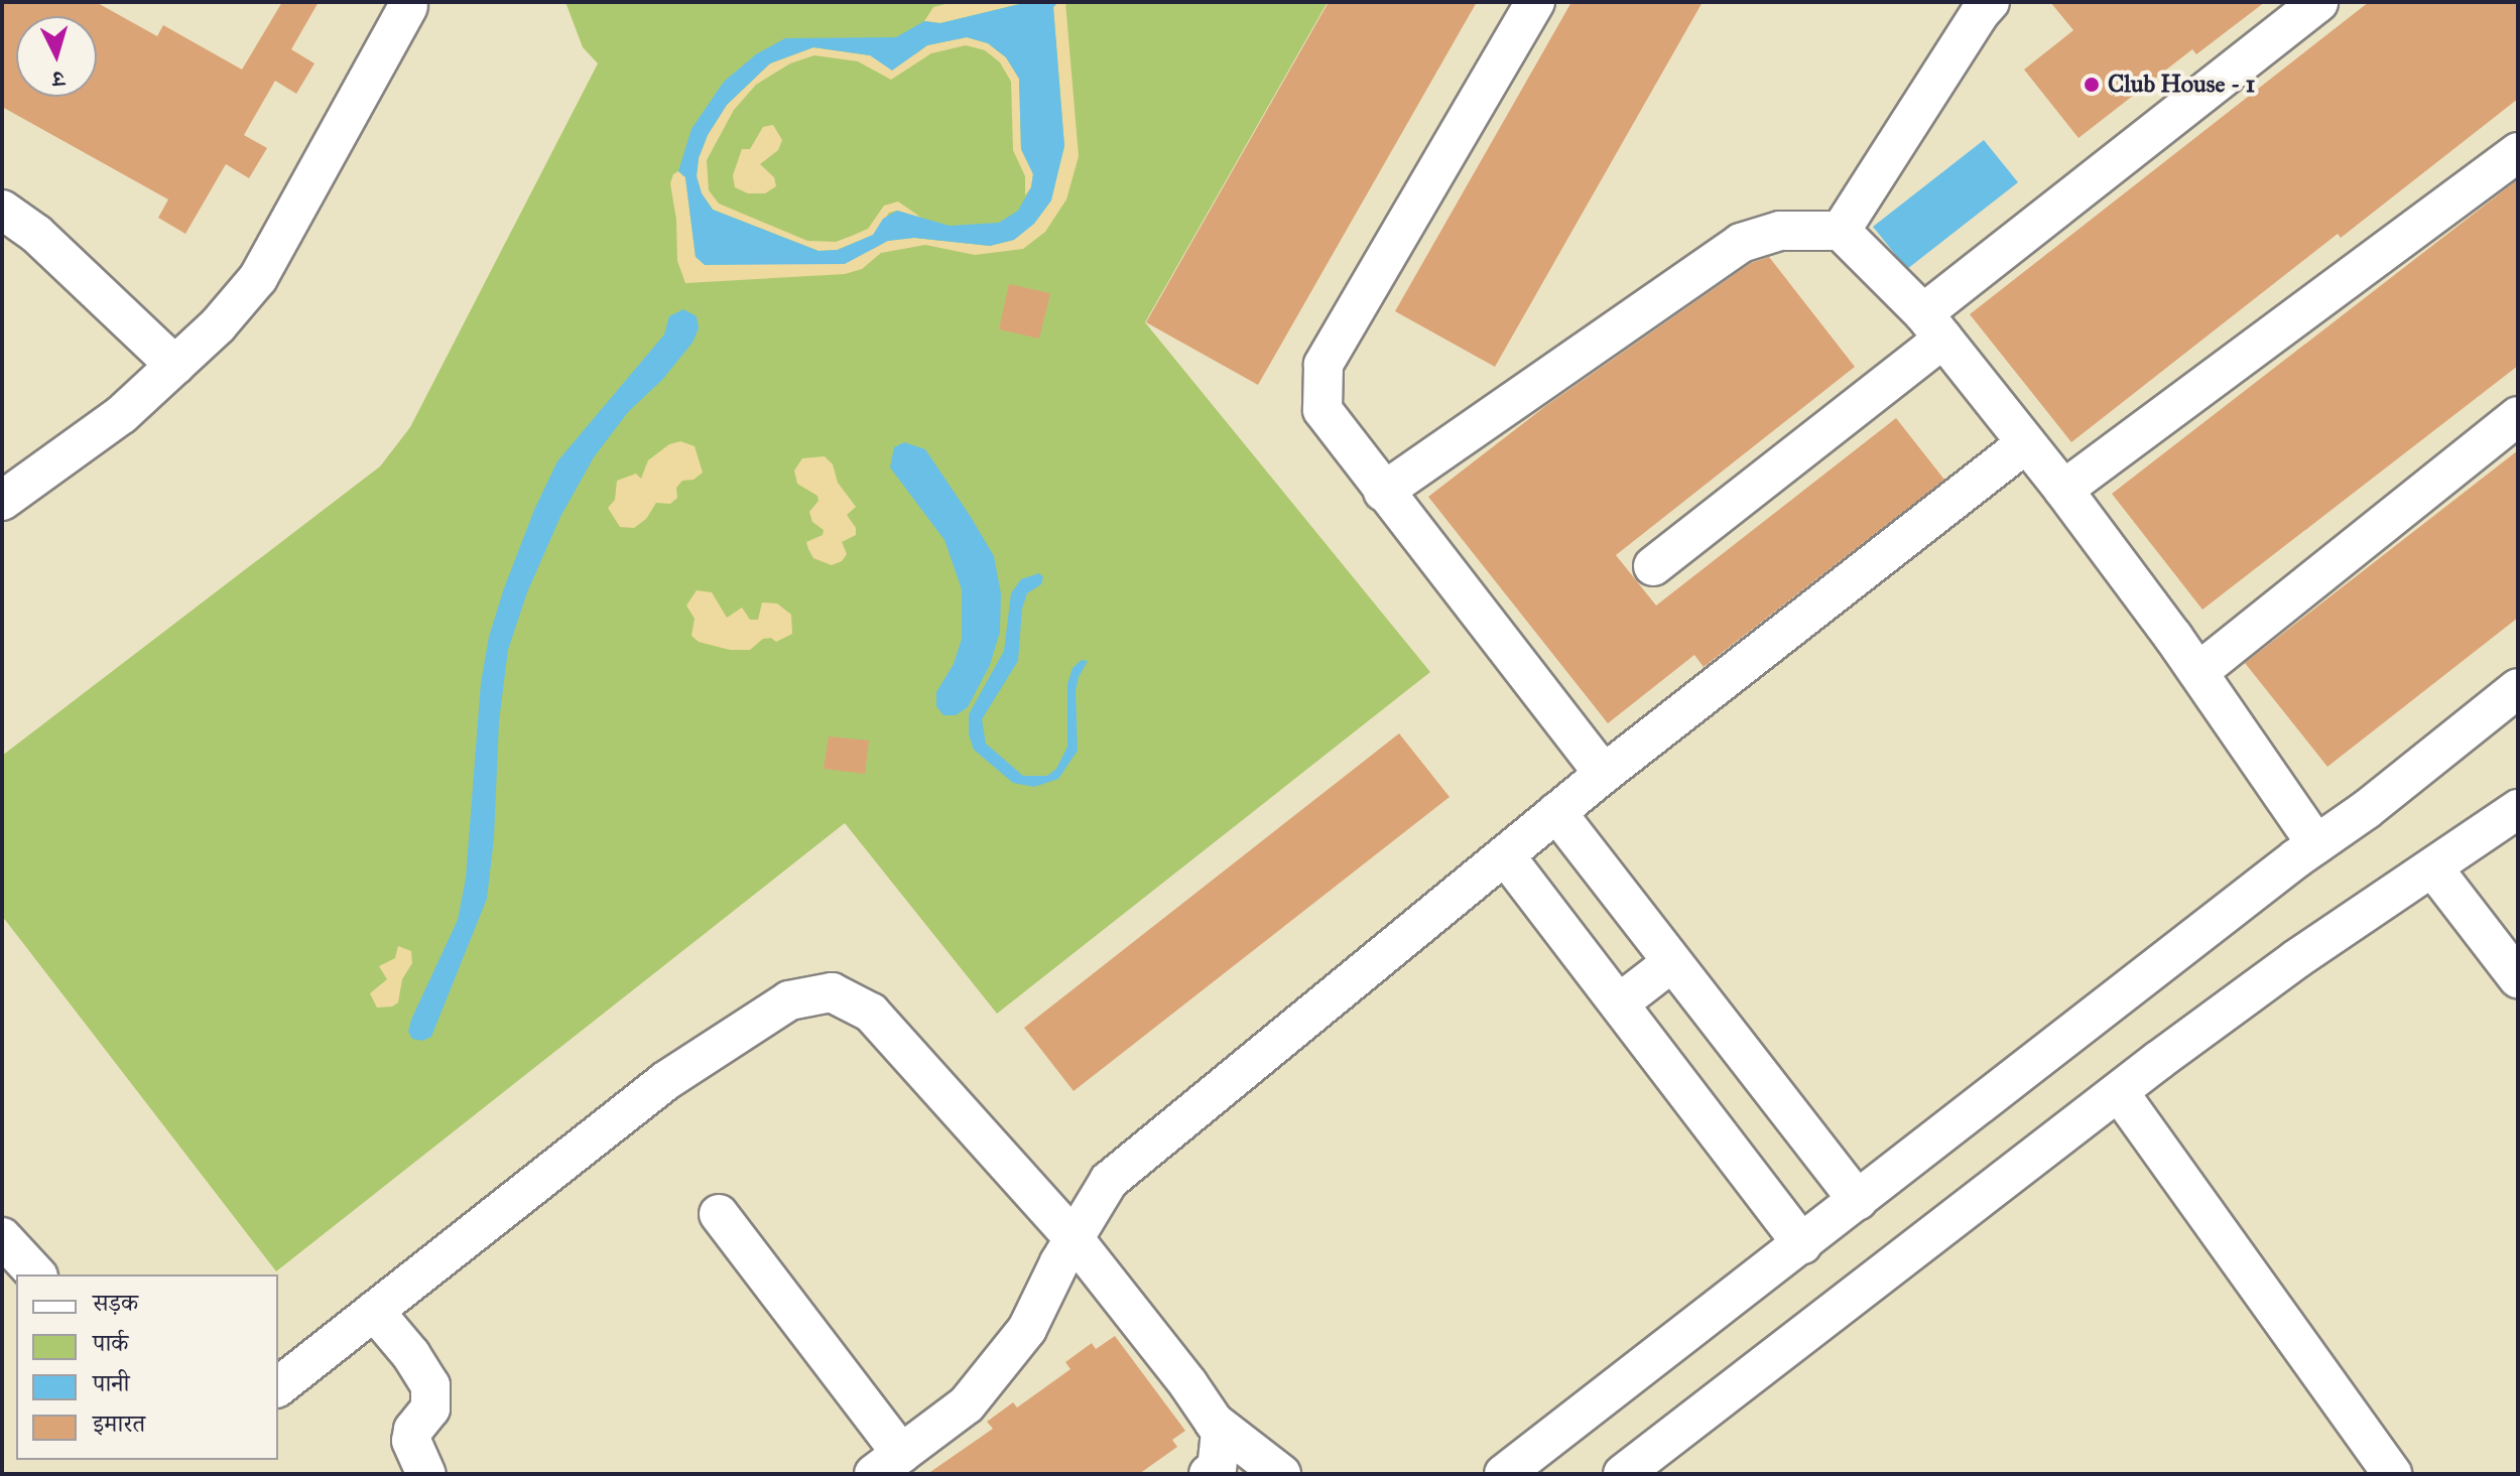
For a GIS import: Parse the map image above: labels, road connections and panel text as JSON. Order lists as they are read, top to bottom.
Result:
{
  "places": ["Club House - 1"],
  "legend": [
    "सड़क",
    "पार्क",
    "पानी",
    "इमारत"
  ],
  "north": "bottom"
}
